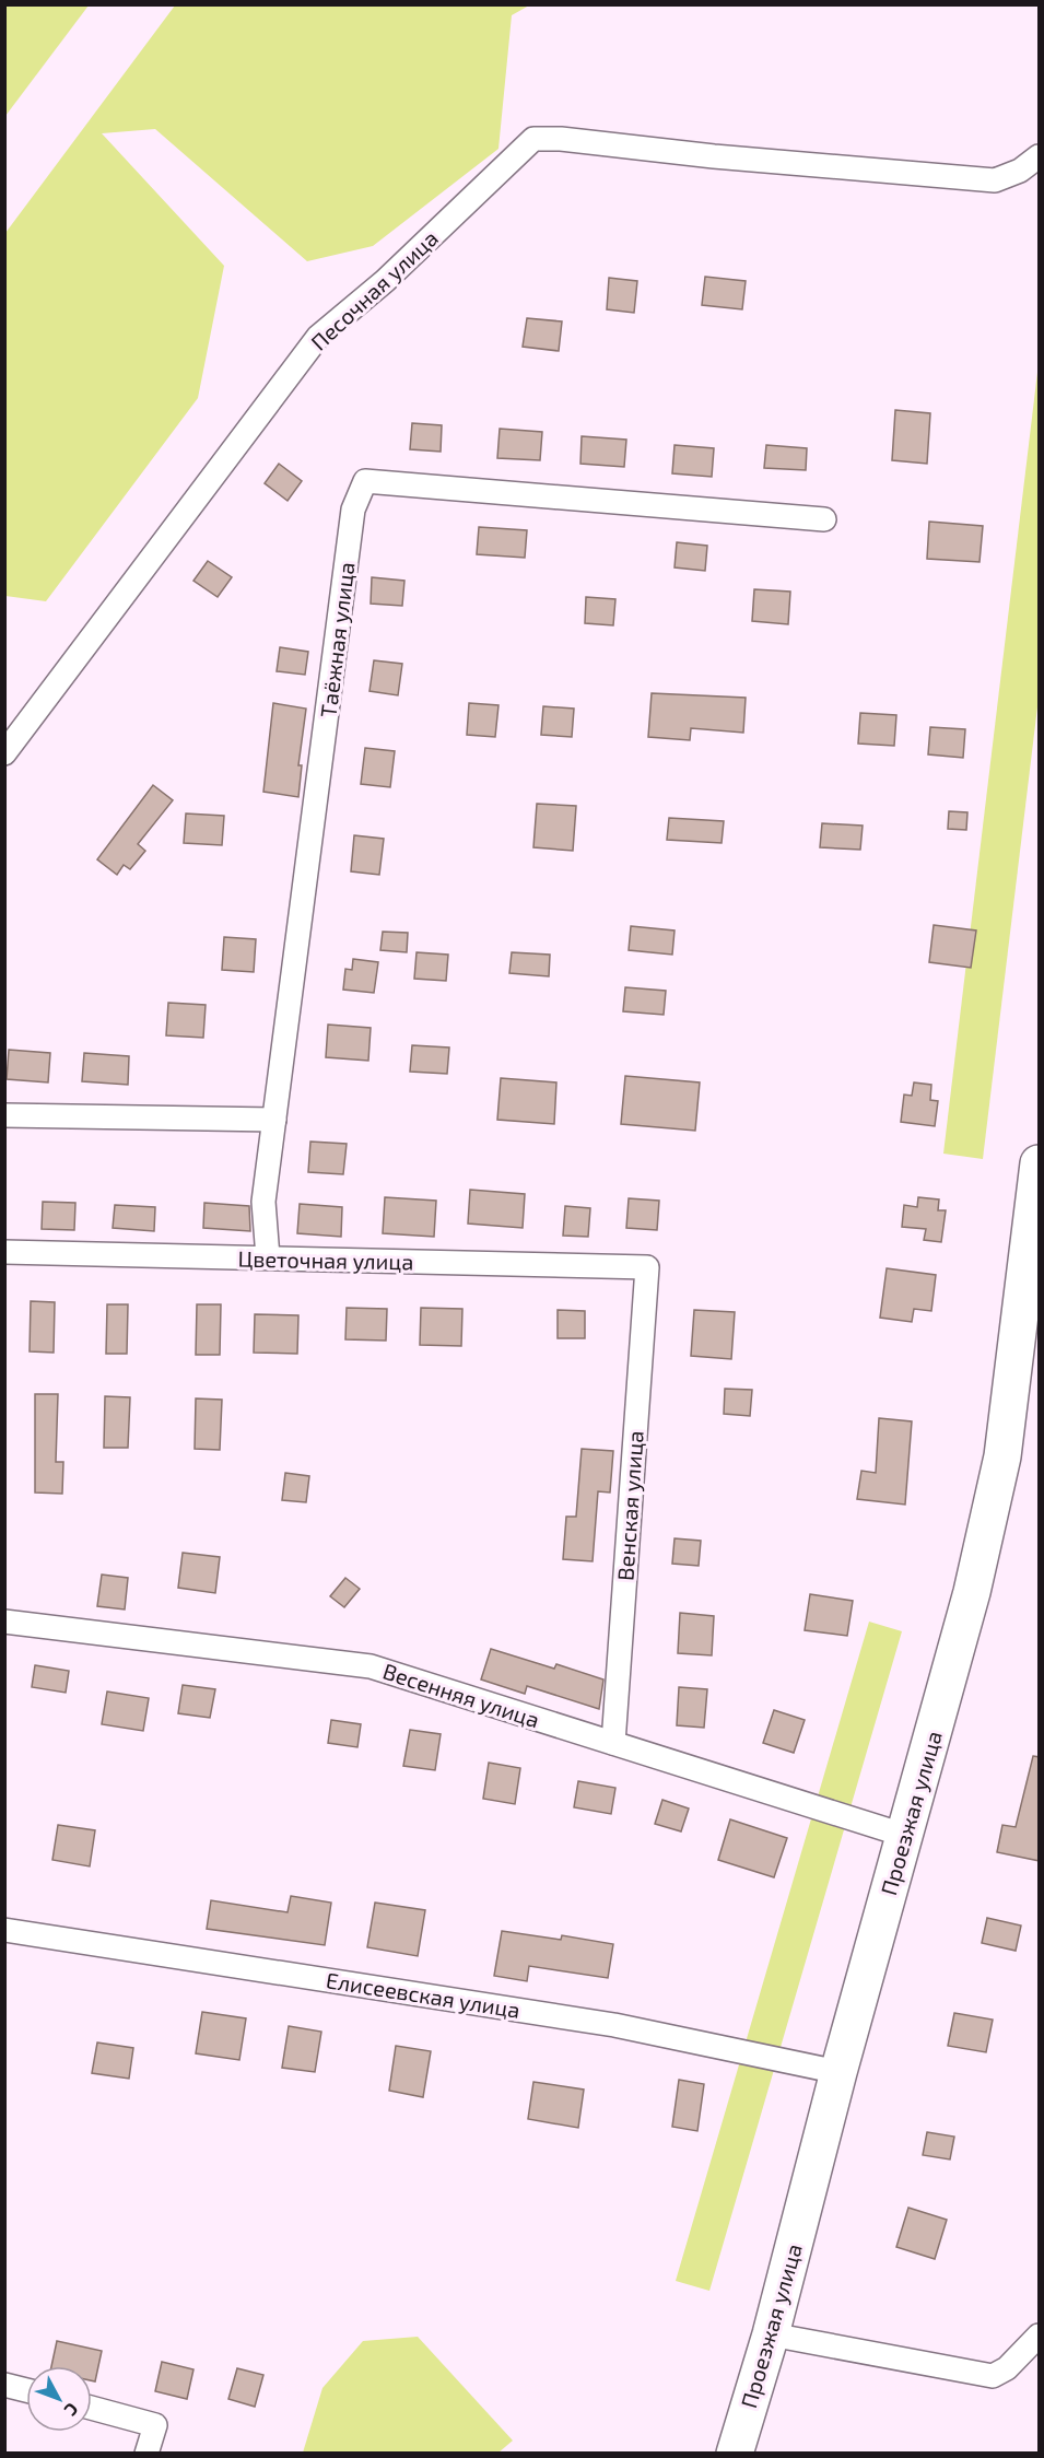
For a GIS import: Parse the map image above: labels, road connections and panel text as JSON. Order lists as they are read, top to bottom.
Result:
{
  "streets": {
    "main road": ["Проезжая улица"],
    "street": [
      "Песочная улица",
      "Таёжная улица",
      "Цветочная улица",
      "Венская улица",
      "Весенняя улица",
      "Елисеевская улица"
    ]
  },
  "crossings": [
    ["Таёжная улица", "Цветочная улица"],
    ["Цветочная улица", "Венская улица"],
    ["Венская улица", "Весенняя улица"],
    ["Весенняя улица", "Проезжая улица"],
    ["Проезжая улица", "Елисеевская улица"]
  ],
  "north": "bottom right"
}
